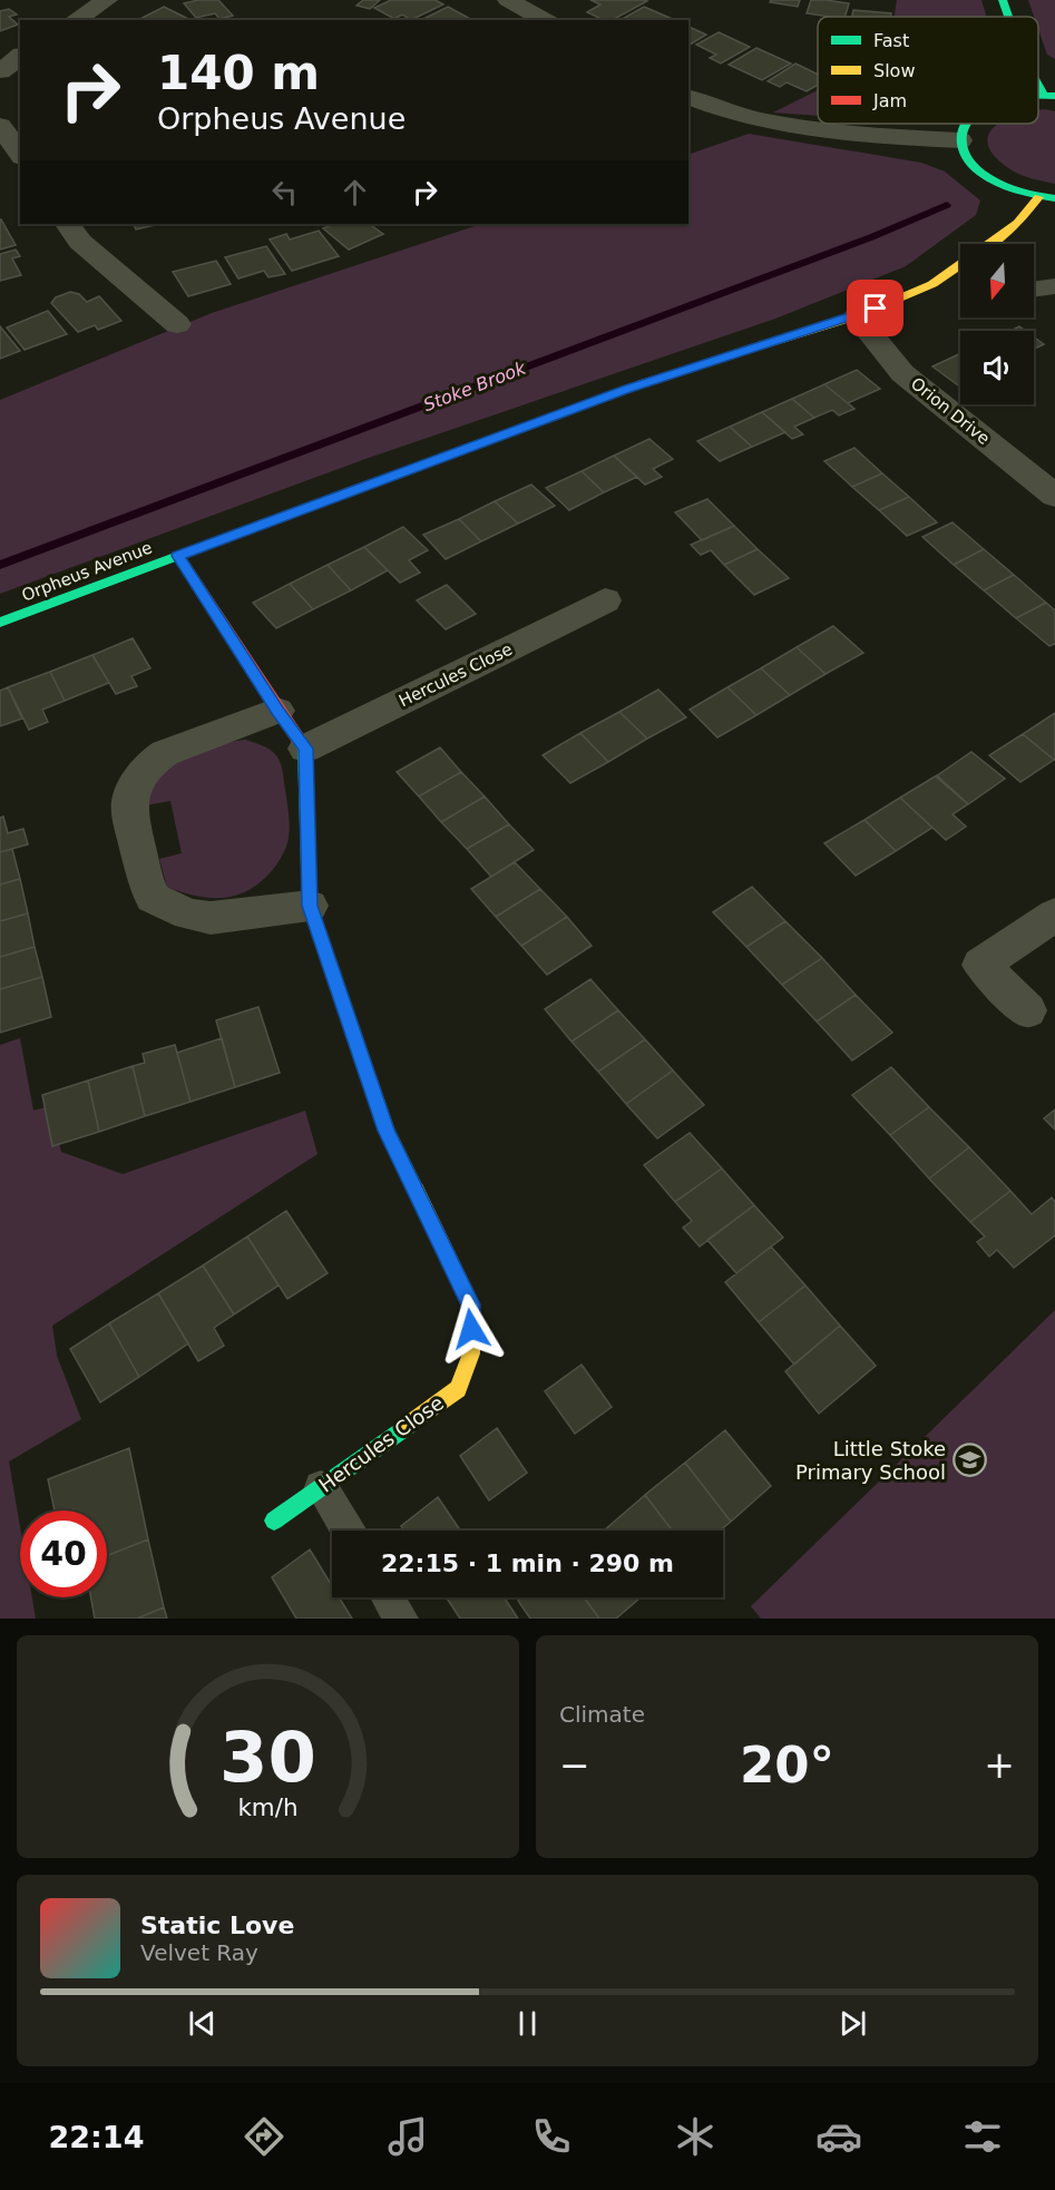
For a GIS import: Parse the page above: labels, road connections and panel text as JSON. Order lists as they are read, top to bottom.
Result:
{
  "streets": {
    "street": ["Orion Drive", "Orpheus Avenue", "Hercules Close"]
  },
  "crossings": [
    ["Orion Drive", "Orpheus Avenue"]
  ],
  "water": ["Stoke Brook"],
  "places": {
    "school or university": ["Little Stoke Primary School"]
  },
  "legend": ["Fast", "Slow", "Jam"],
  "north": "bottom",
  "page": {
    "turn": ["140 m", "Orpheus Avenue"],
    "limit": "40",
    "trip": "22:15 · 1 min · 290 m",
    "tile": "Climate",
    "heat": ["−", "20°", "+"],
    "song": ["Static Love", "Velvet Ray"],
    "tabs": "22:14",
    "gauge": ["30", "km/h"]
  }
}
